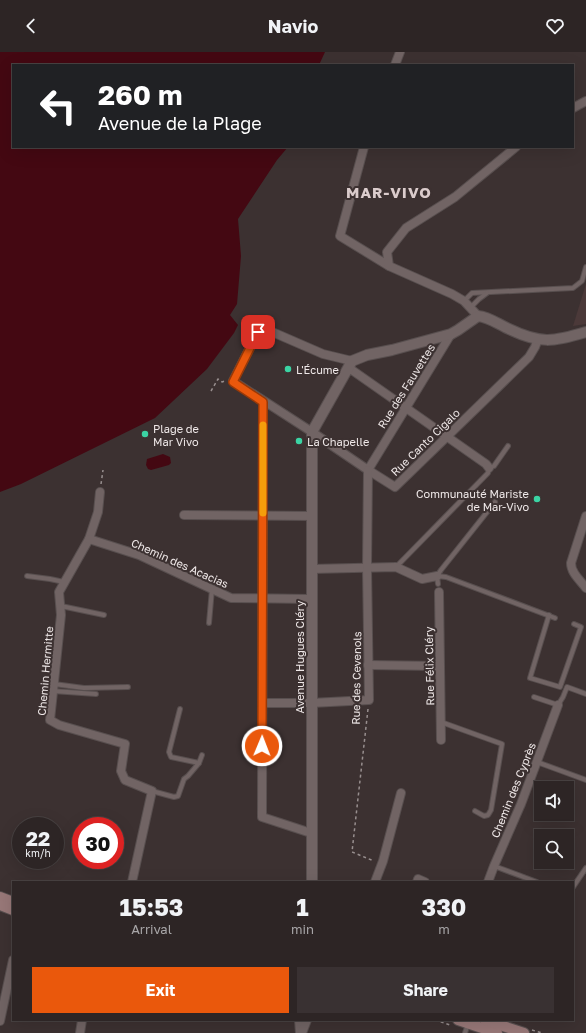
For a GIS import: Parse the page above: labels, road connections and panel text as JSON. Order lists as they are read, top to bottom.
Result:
{
  "streets": {
    "street": [
      "Rue des Fauvettes",
      "Rue Canto Cigalo",
      "Chemin des Acacias",
      "Avenue Hugues Cléry",
      "Rue Félix Cléry",
      "Chemin Hermitte",
      "Rue des Cevenols",
      "Chemin des Cyprès"
    ]
  },
  "crossings": [
    ["Rue des Fauvettes", "Rue Canto Cigalo"],
    ["Rue des Fauvettes", "Rue des Cevenols"],
    ["Rue Canto Cigalo", "Avenue Hugues Cléry"],
    ["Rue Canto Cigalo", "Rue des Cevenols"],
    ["Chemin des Acacias", "Avenue Hugues Cléry"],
    ["Chemin des Acacias", "Chemin Hermitte"]
  ],
  "districts": ["MAR-VIVO"],
  "places": [
    "L'Écume",
    "Plage de Mar Vivo",
    "La Chapelle",
    "Communauté Mariste de Mar-Vivo"
  ],
  "page": {
    "header": "Navio",
    "turn": ["260 m", "Avenue de la Plage"],
    "speed": "22 km/h",
    "limit": "30",
    "eta": [
      "15:53",
      "Arrival",
      "1",
      "min",
      "330",
      "m"
    ],
    "buttons": ["Exit", "Share"]
  }
}
